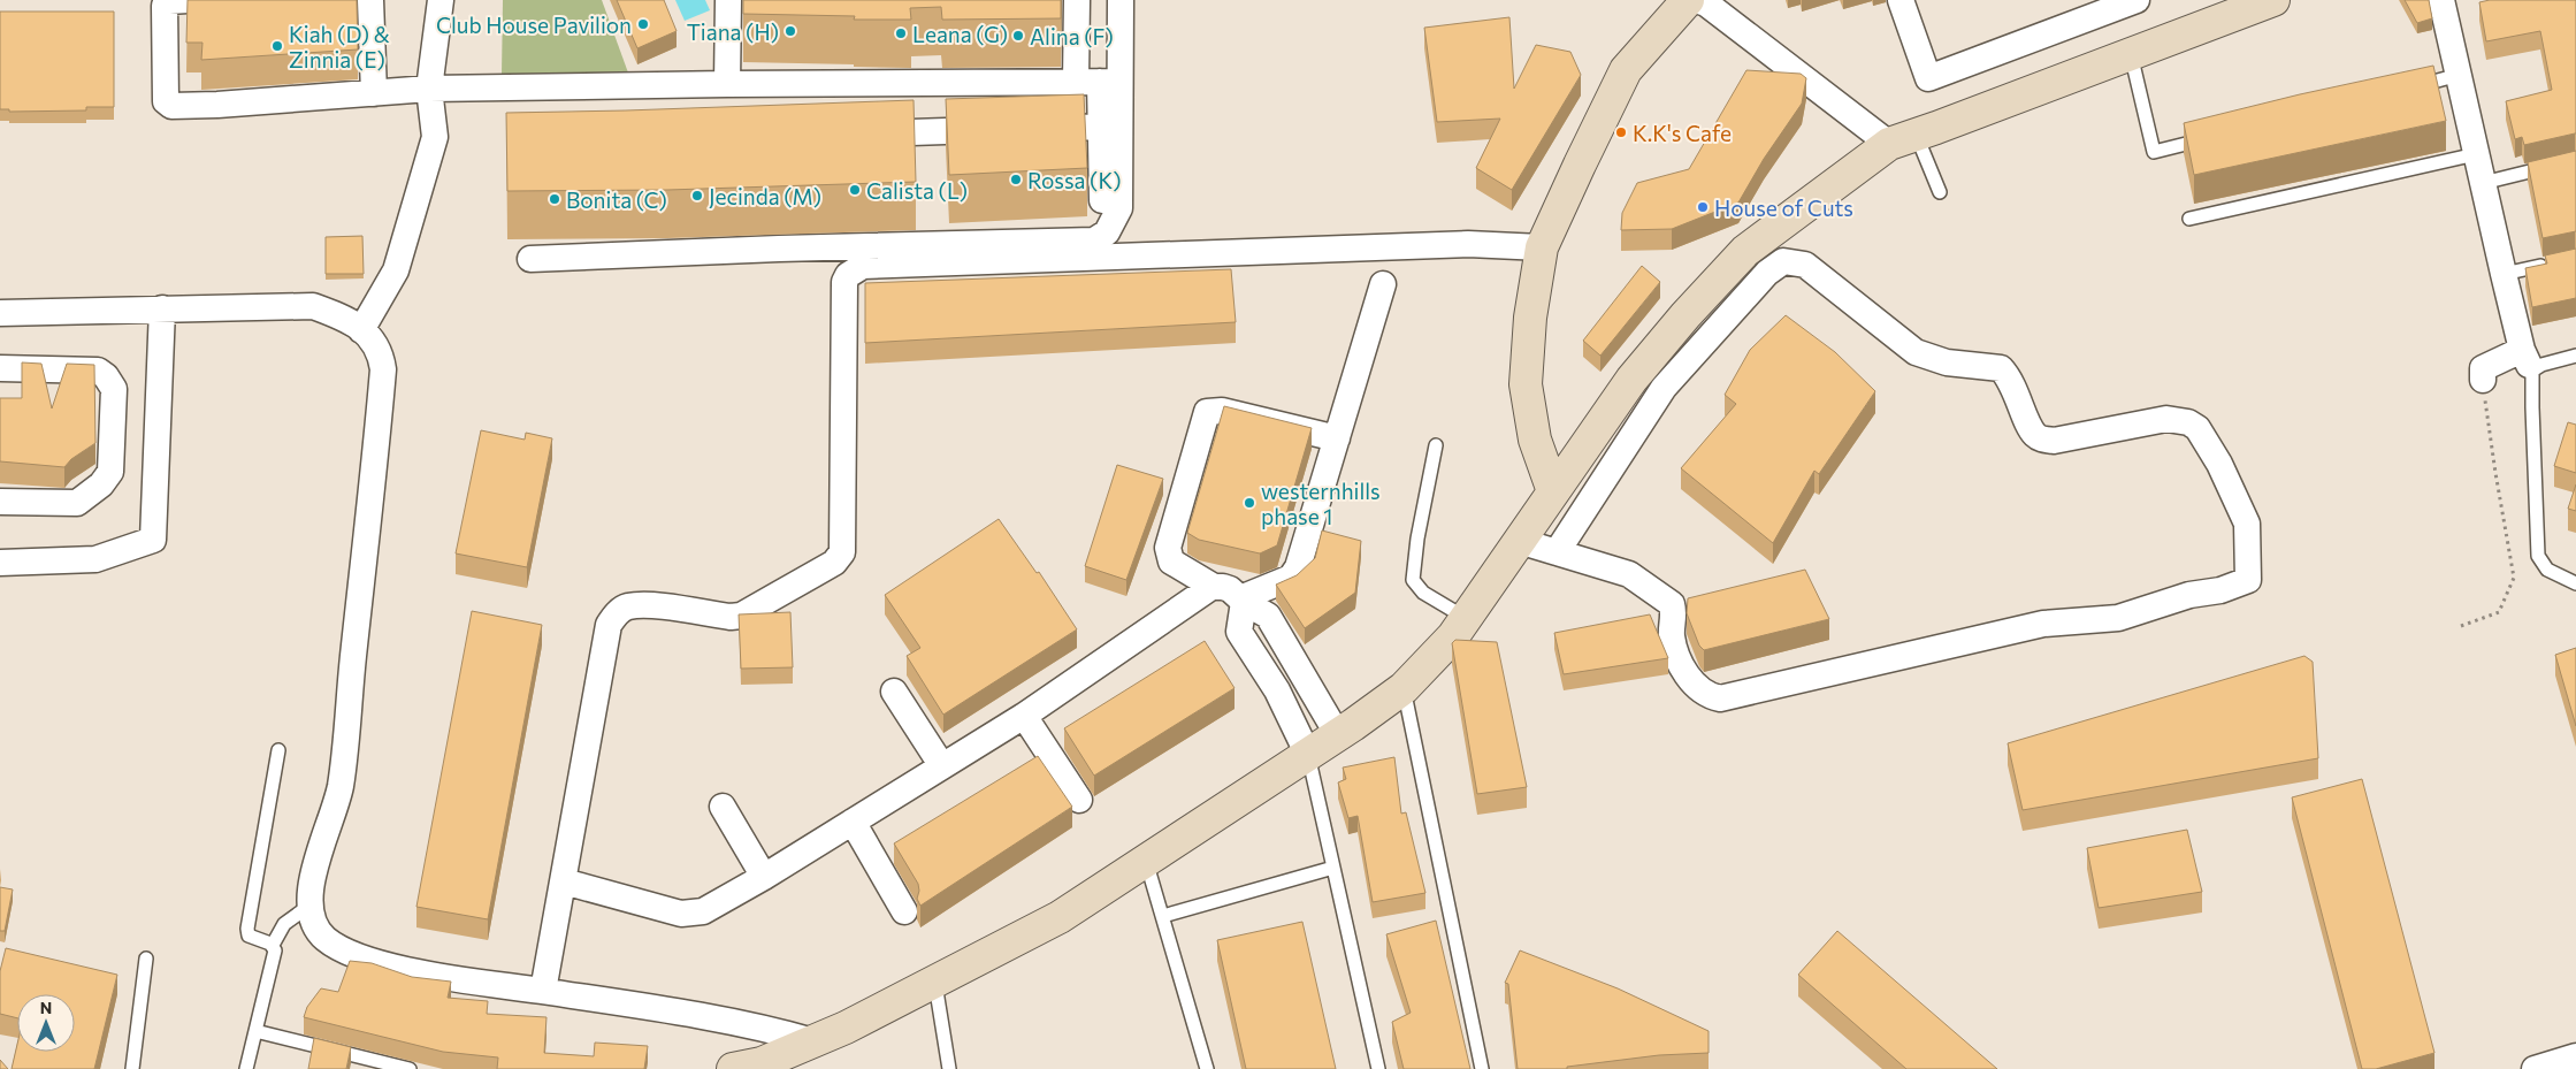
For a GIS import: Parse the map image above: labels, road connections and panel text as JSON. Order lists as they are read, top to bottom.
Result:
{
  "places": [
    "Club House Pavilion",
    "Tiana (H)",
    "Leana (G)",
    "Alina (F)",
    "Kiah (D) & Zinnia (E)",
    "K.K's Cafe",
    "Rossa (K)",
    "Calista (L)",
    "Jecinda (M)",
    "Bonita (C)",
    "House of Cuts",
    "westernhills phase 1"
  ],
  "north": "top"
}
